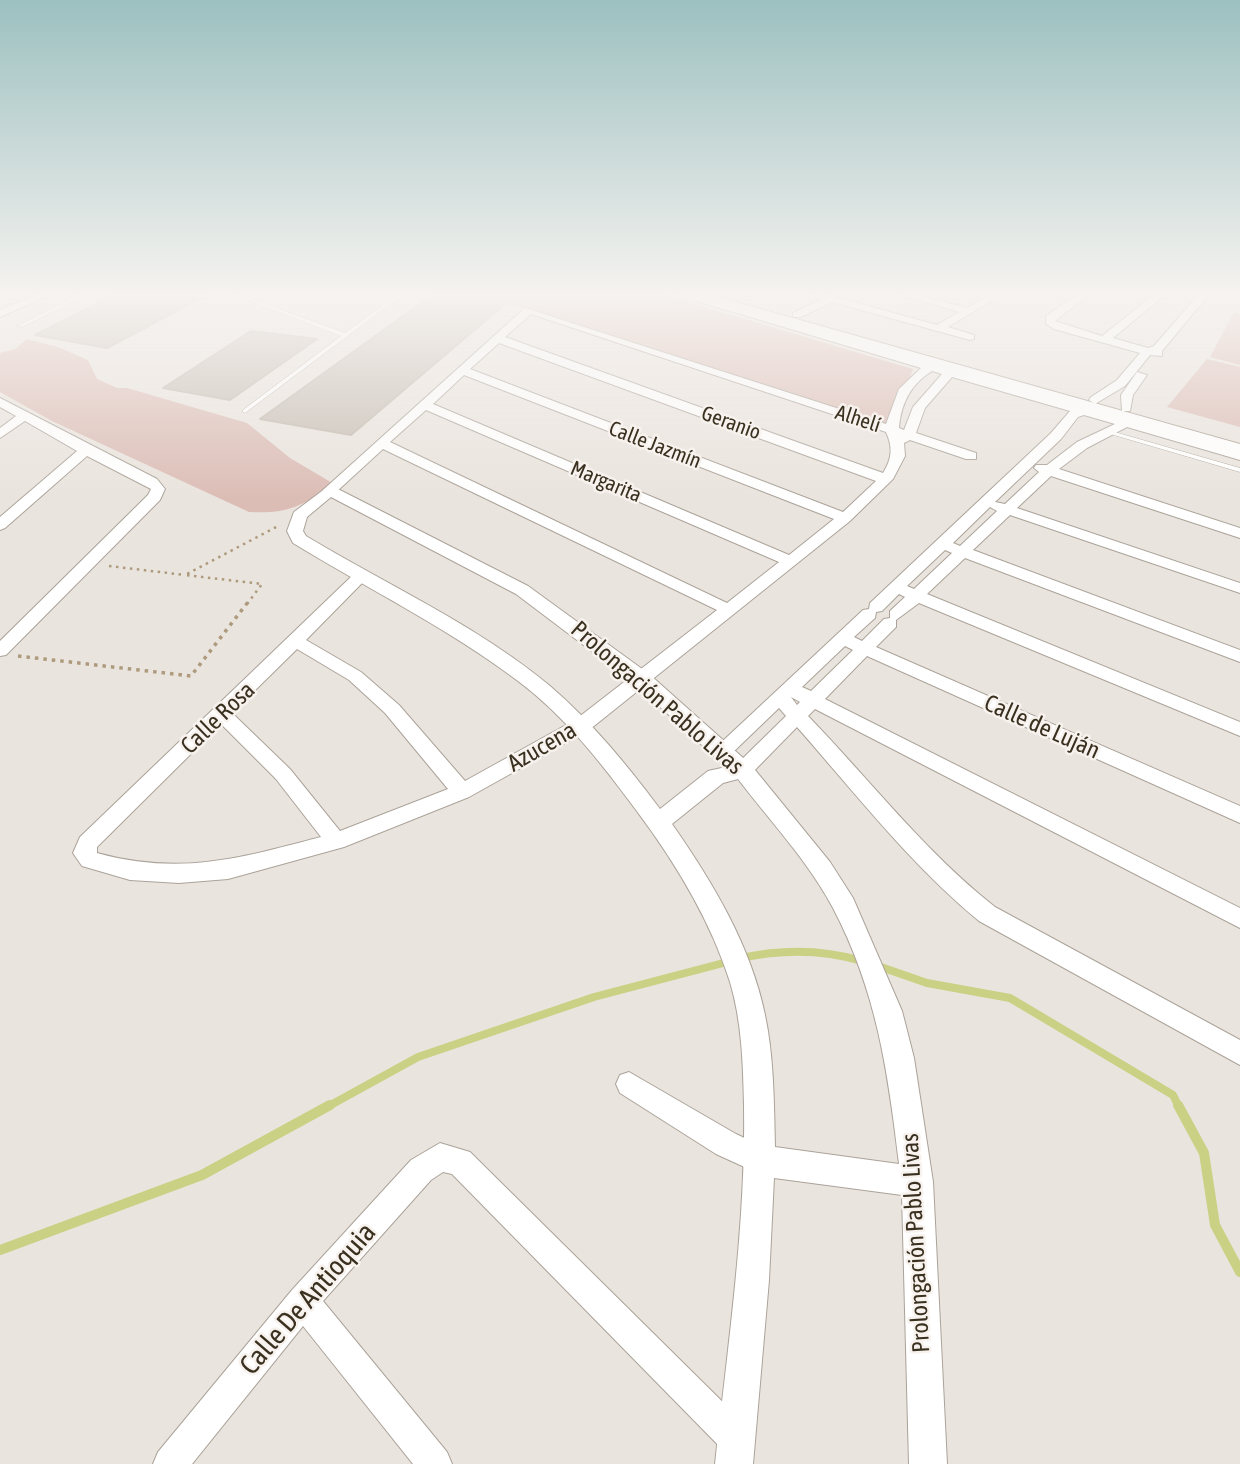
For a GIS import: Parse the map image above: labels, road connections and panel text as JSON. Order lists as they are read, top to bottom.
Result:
{
  "streets": {
    "street": [
      "Alhelí",
      "Geranio",
      "Calle Jazmín",
      "Margarita",
      "Prolongación Pablo Livas",
      "Calle Rosa",
      "Calle de Luján",
      "Azucena",
      "Calle De Antioquia"
    ]
  },
  "crossings": [
    ["Alhelí", "Azucena"],
    ["Geranio", "Azucena"],
    ["Calle Jazmín", "Azucena"],
    ["Margarita", "Azucena"],
    ["Prolongación Pablo Livas", "Azucena"],
    ["Calle Rosa", "Azucena"]
  ]
}
